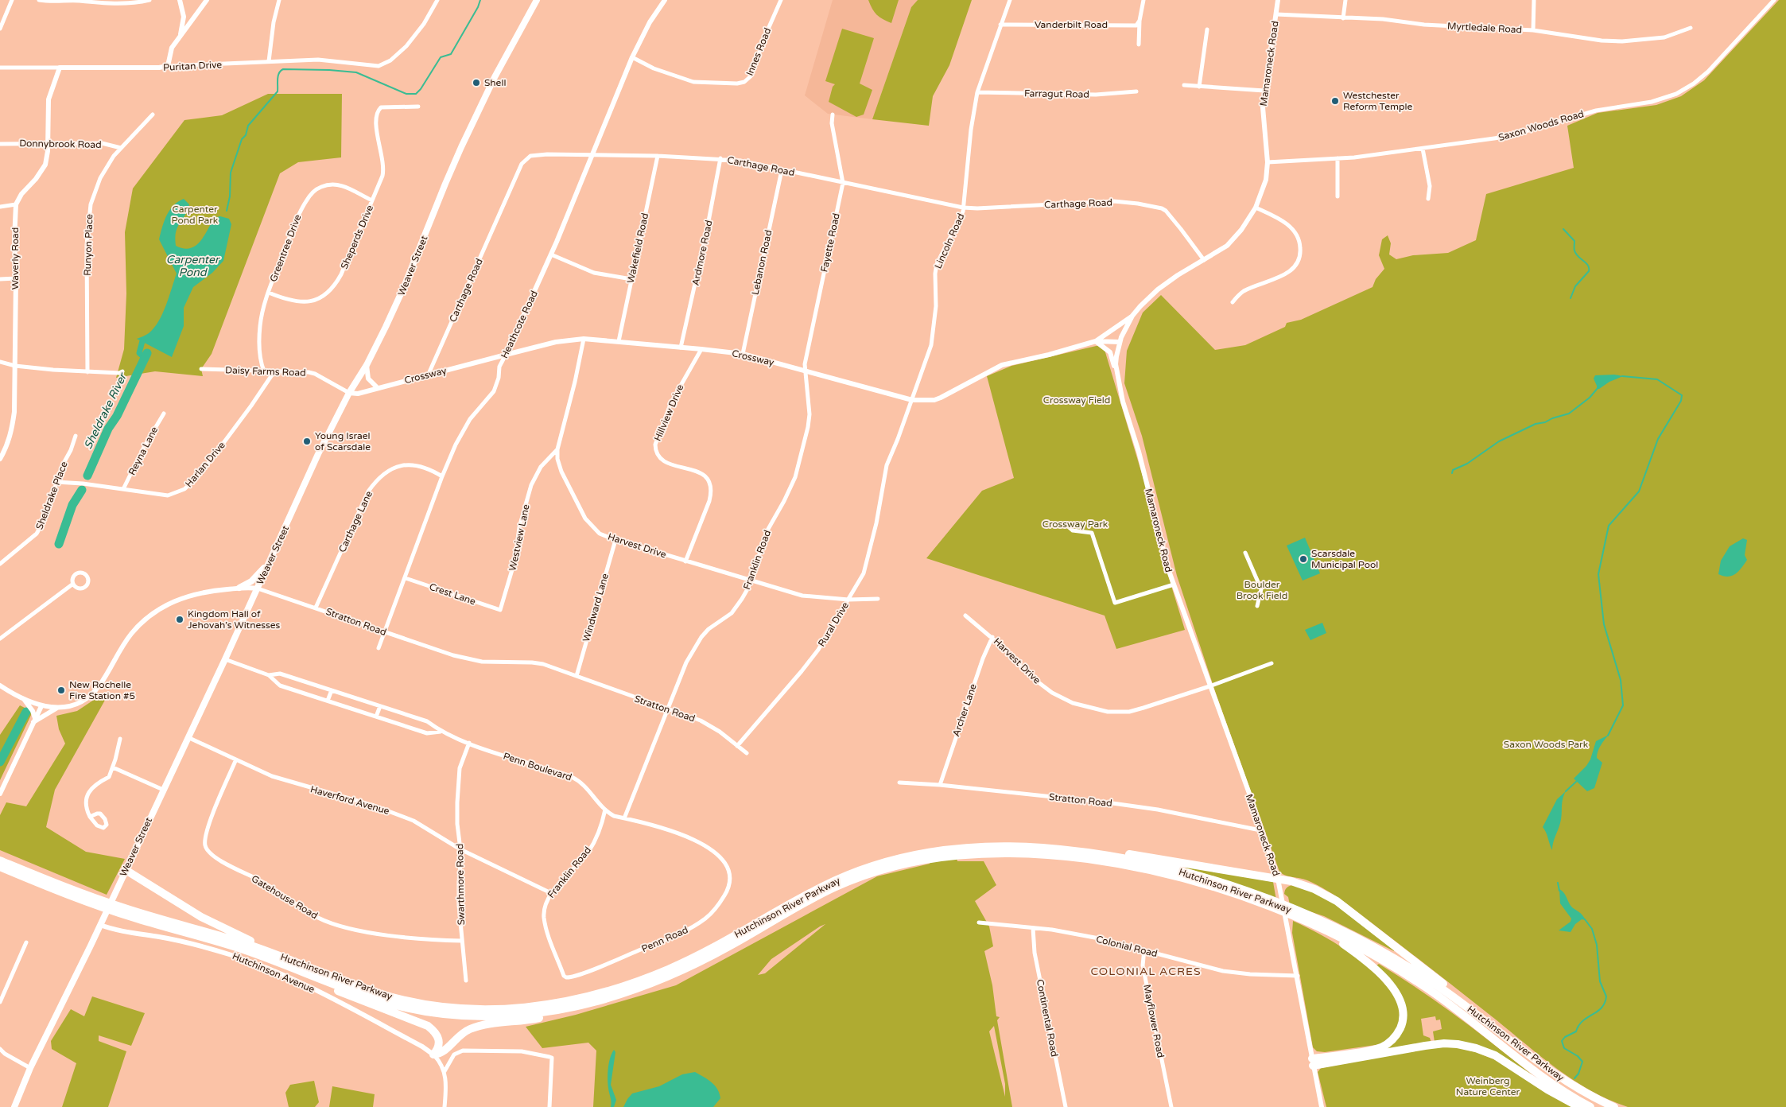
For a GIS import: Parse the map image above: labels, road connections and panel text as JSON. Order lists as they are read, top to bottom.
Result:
{
  "streets": {
    "highway": ["Hutchinson River Parkway"],
    "main road": ["Weaver Street"],
    "street": [
      "Vanderbilt Road",
      "Myrtledale Road",
      "Innes Road",
      "Mamaroneck Road",
      "Puritan Drive",
      "Farragut Road",
      "Saxon Woods Road",
      "Donnybrook Road",
      "Carthage Road",
      "Sheperds Drive",
      "Lincoln Road",
      "Fayette Road",
      "Runyon Place",
      "Greentree Drive",
      "Wakefield Road",
      "Ardmore Road",
      "Waverly Road",
      "Lebanon Road",
      "Heathcote Road",
      "Crossway",
      "Daisy Farms Road",
      "Hillview Drive",
      "Reyna Lane",
      "Harlan Drive",
      "Sheldrake Place",
      "Carthage Lane",
      "Westview Lane",
      "Harvest Drive",
      "Franklin Road",
      "Crest Lane",
      "Windward Lane",
      "Stratton Road",
      "Rural Drive",
      "Archer Lane",
      "Penn Boulevard",
      "Haverford Avenue",
      "Swarthmore Road",
      "Gatehouse Road",
      "Penn Road",
      "Colonial Road",
      "Hutchinson Avenue",
      "Continental Road",
      "Mayflower Road"
    ]
  },
  "crossings": [
    ["Vanderbilt Road", "Lincoln Road"],
    ["Myrtledale Road", "Mamaroneck Road"],
    ["Innes Road", "Heathcote Road"],
    ["Mamaroneck Road", "Saxon Woods Road"],
    ["Mamaroneck Road", "Carthage Road"],
    ["Mamaroneck Road", "Crossway"],
    ["Mamaroneck Road", "Harvest Drive"],
    ["Mamaroneck Road", "Stratton Road"],
    ["Mamaroneck Road", "Colonial Road"],
    ["Farragut Road", "Lincoln Road"],
    ["Donnybrook Road", "Runyon Place"],
    ["Carthage Road", "Lincoln Road"],
    ["Carthage Road", "Fayette Road"],
    ["Carthage Road", "Wakefield Road"],
    ["Carthage Road", "Ardmore Road"],
    ["Carthage Road", "Lebanon Road"],
    ["Carthage Road", "Heathcote Road"],
    ["Carthage Road", "Crossway"],
    ["Sheperds Drive", "Greentree Drive"],
    ["Lincoln Road", "Crossway"],
    ["Lincoln Road", "Rural Drive"],
    ["Fayette Road", "Crossway"],
    ["Fayette Road", "Franklin Road"],
    ["Greentree Drive", "Daisy Farms Road"],
    ["Wakefield Road", "Crossway"],
    ["Ardmore Road", "Crossway"],
    ["Lebanon Road", "Crossway"],
    ["Weaver Street", "Crossway"],
    ["Weaver Street", "Daisy Farms Road"],
    ["Weaver Street", "Stratton Road"],
    ["Weaver Street", "Penn Boulevard"],
    ["Weaver Street", "Haverford Avenue"],
    ["Weaver Street", "Hutchinson Avenue"],
    ["Heathcote Road", "Crossway"],
    ["Heathcote Road", "Carthage Lane"],
    ["Heathcote Road", "Crest Lane"],
    ["Heathcote Road", "Stratton Road"],
    ["Crossway", "Daisy Farms Road"],
    ["Crossway", "Hillview Drive"],
    ["Crossway", "Harvest Drive"],
    ["Crossway", "Franklin Road"],
    ["Daisy Farms Road", "Harlan Drive"],
    ["Hillview Drive", "Harvest Drive"],
    ["Reyna Lane", "Harlan Drive"],
    ["Harlan Drive", "Sheldrake Place"],
    ["Carthage Lane", "Stratton Road"],
    ["Westview Lane", "Harvest Drive"],
    ["Westview Lane", "Crest Lane"],
    ["Harvest Drive", "Franklin Road"],
    ["Harvest Drive", "Windward Lane"],
    ["Harvest Drive", "Rural Drive"],
    ["Harvest Drive", "Archer Lane"],
    ["Franklin Road", "Stratton Road"],
    ["Franklin Road", "Penn Boulevard"],
    ["Franklin Road", "Haverford Avenue"],
    ["Franklin Road", "Penn Road"],
    ["Windward Lane", "Stratton Road"],
    ["Stratton Road", "Rural Drive"],
    ["Stratton Road", "Archer Lane"],
    ["Penn Boulevard", "Swarthmore Road"],
    ["Penn Boulevard", "Penn Road"],
    ["Haverford Avenue", "Swarthmore Road"],
    ["Haverford Avenue", "Gatehouse Road"],
    ["Swarthmore Road", "Gatehouse Road"],
    ["Colonial Road", "Continental Road"],
    ["Colonial Road", "Mayflower Road"]
  ],
  "districts": ["COLONIAL ACRES"],
  "water": ["Carpenter Pond", "Sheldrake River"],
  "parks": [
    "Carpenter Pond Park",
    "Crossway Field",
    "Crossway Park",
    "Boulder Brook Field",
    "Saxon Woods Park",
    "Weinberg Nature Center"
  ],
  "places": [
    "Shell",
    "Westchester Reform Temple",
    "Young Israel of Scarsdale",
    "Scarsdale Municipal Pool",
    "Kingdom Hall of Jehovah’s Witnesses",
    "New Rochelle Fire Station #5"
  ]
}
